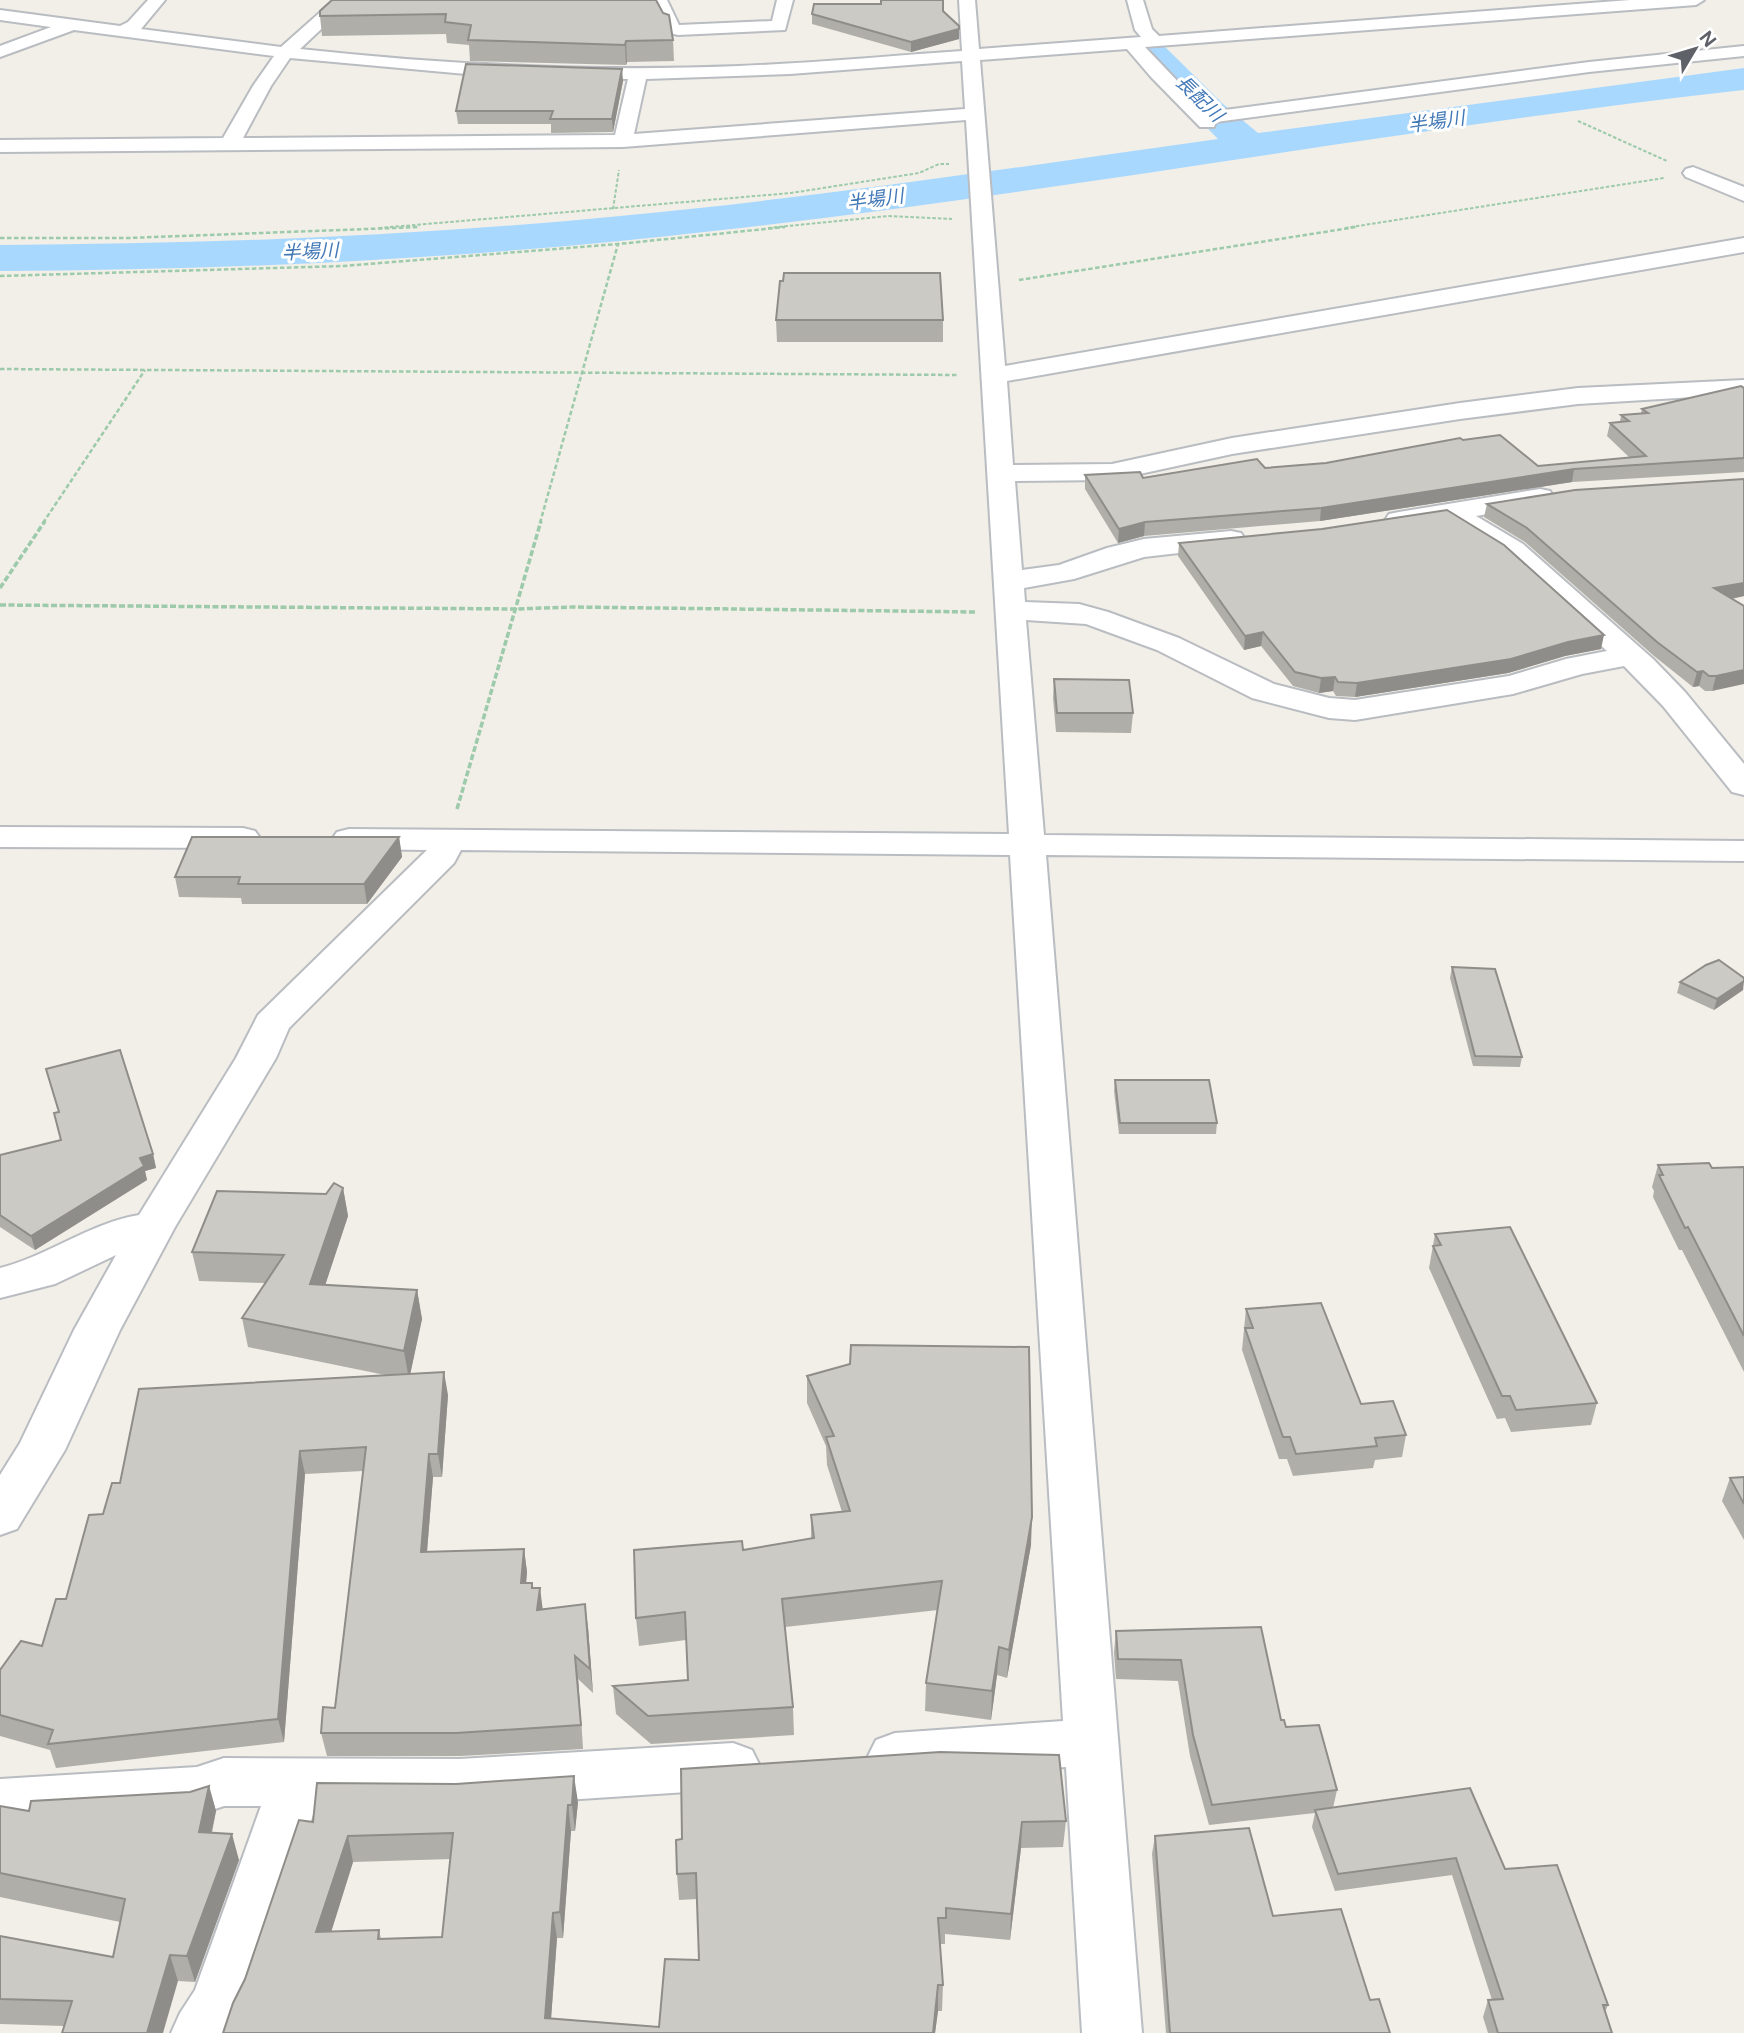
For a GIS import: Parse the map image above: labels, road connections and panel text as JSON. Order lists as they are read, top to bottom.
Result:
{
  "water": ["長配川", "半場川"],
  "north": "top right"
}
